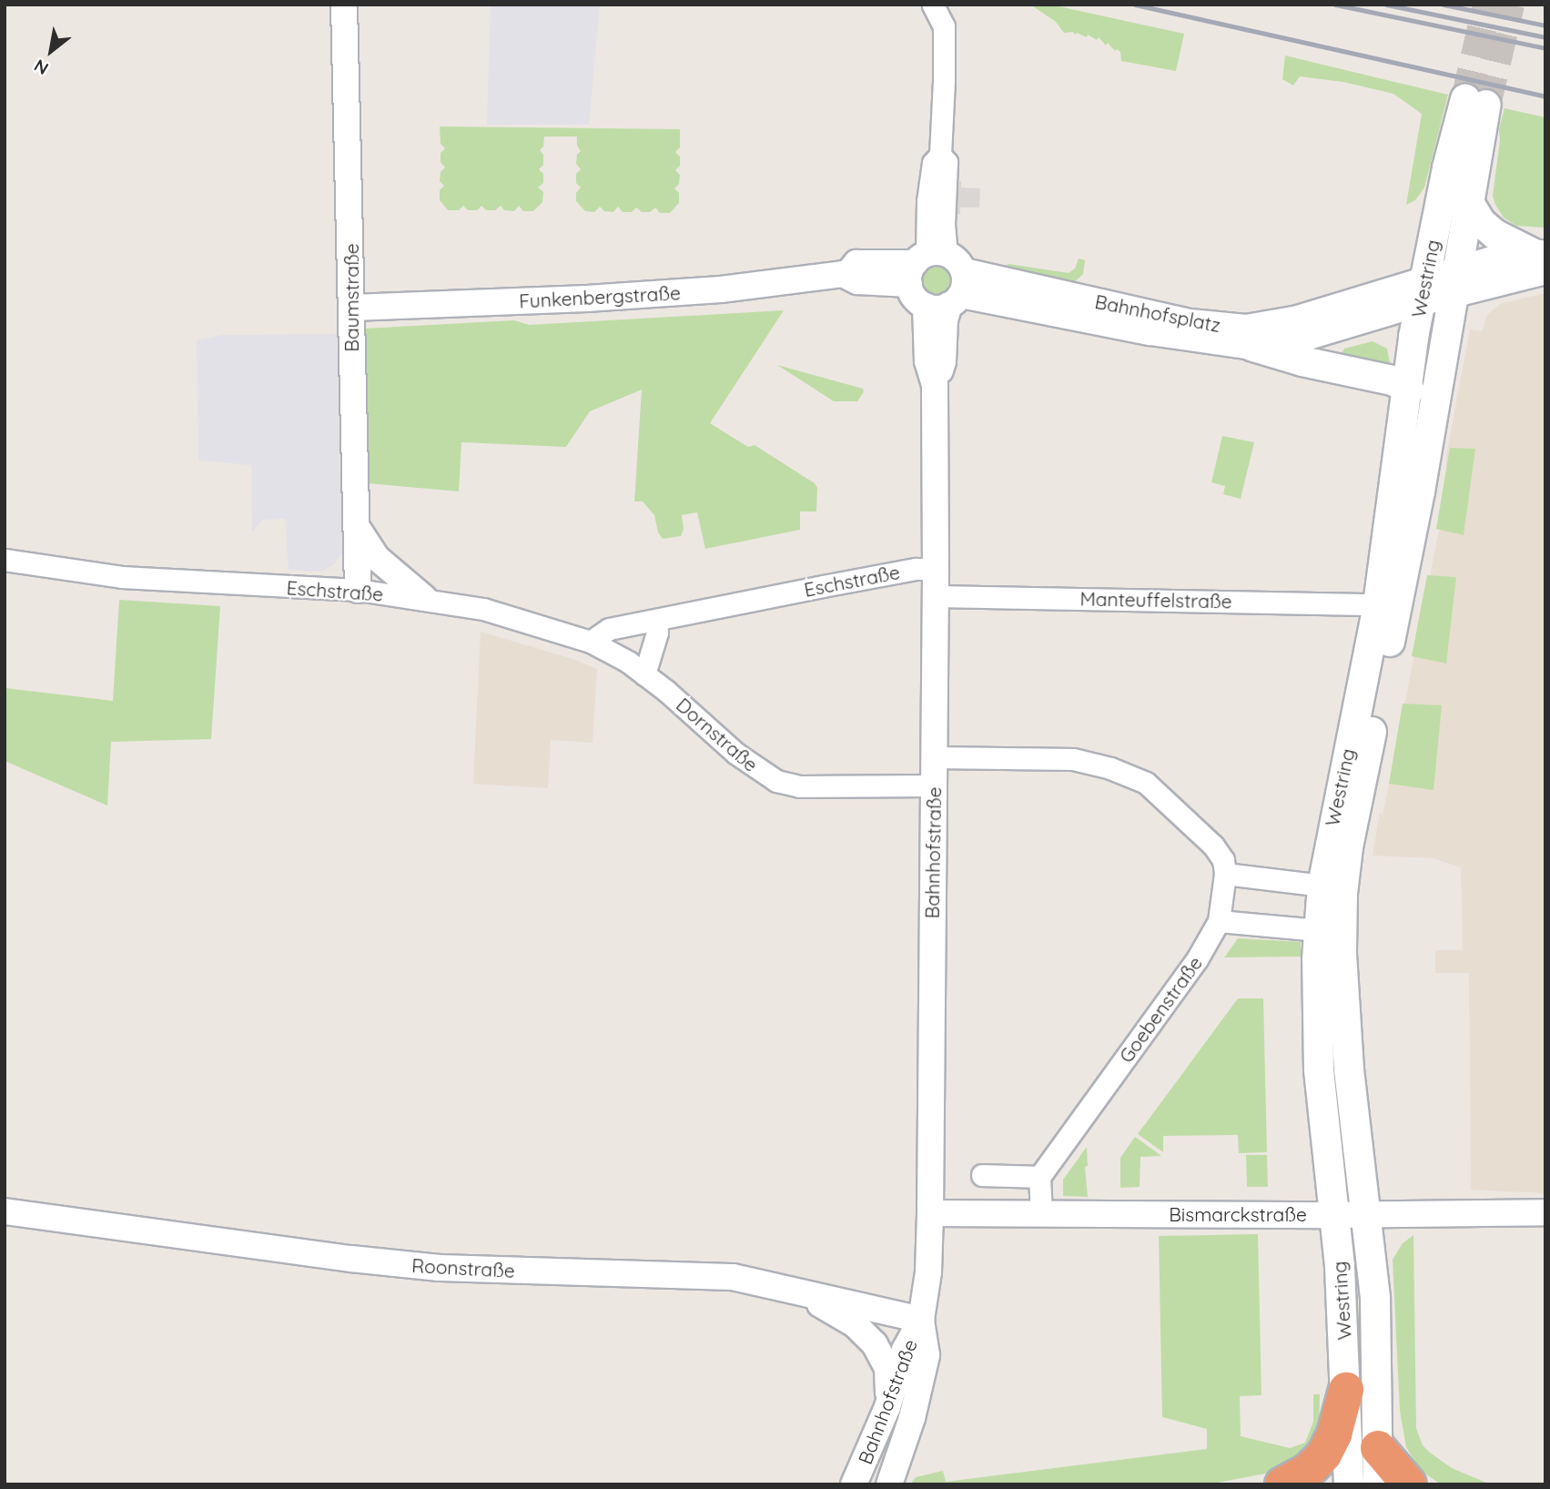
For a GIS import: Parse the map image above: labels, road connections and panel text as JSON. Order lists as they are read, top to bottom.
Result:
{
  "streets": {
    "main road": ["Westring"],
    "street": [
      "Funkenbergstraße",
      "Baumstraße",
      "Bahnhofsplatz",
      "Eschstraße",
      "Manteuffelstraße",
      "Dornstraße",
      "Bahnhofstraße",
      "Goebenstraße",
      "Bismarckstraße",
      "Roonstraße"
    ]
  },
  "crossings": [
    ["Westring", "Bahnhofsplatz"],
    ["Westring", "Manteuffelstraße"],
    ["Westring", "Bismarckstraße"],
    ["Funkenbergstraße", "Baumstraße"],
    ["Funkenbergstraße", "Bahnhofsplatz"],
    ["Funkenbergstraße", "Bahnhofstraße"],
    ["Baumstraße", "Eschstraße"],
    ["Bahnhofsplatz", "Bahnhofstraße"],
    ["Eschstraße", "Dornstraße"],
    ["Eschstraße", "Bahnhofstraße"],
    ["Manteuffelstraße", "Bahnhofstraße"],
    ["Dornstraße", "Bahnhofstraße"],
    ["Bahnhofstraße", "Bismarckstraße"],
    ["Bahnhofstraße", "Roonstraße"]
  ],
  "north": "bottom left"
}
